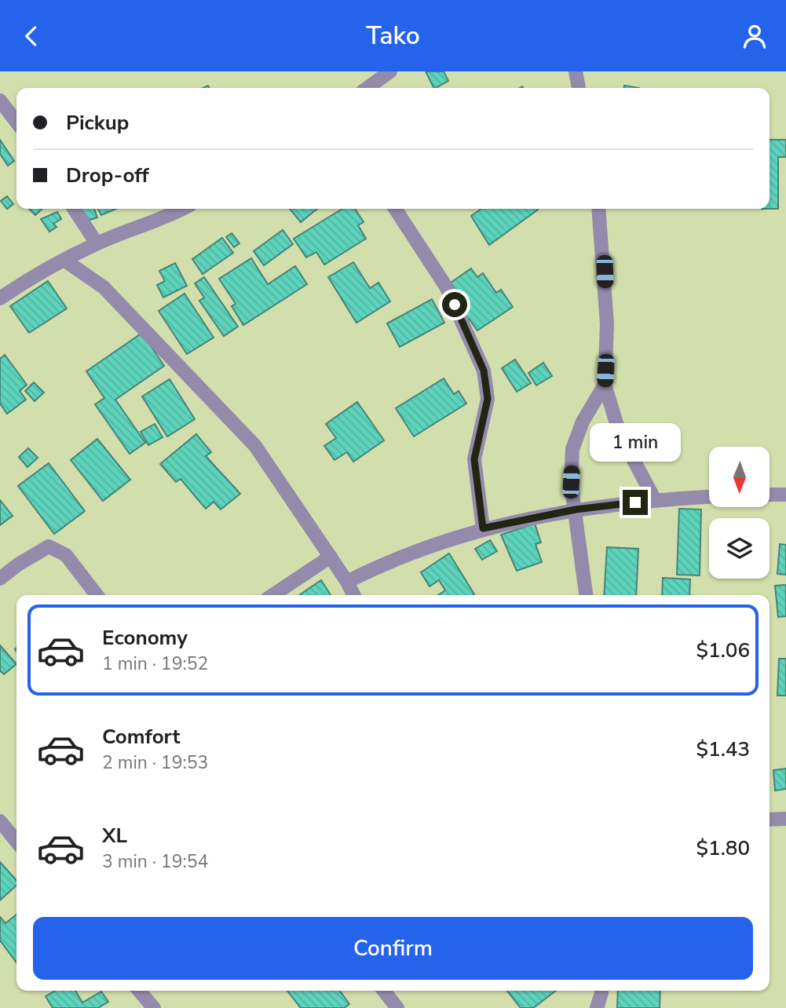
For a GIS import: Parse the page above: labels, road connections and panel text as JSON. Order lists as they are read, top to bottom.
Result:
{
  "north": "bottom",
  "page": {
    "header": "Tako",
    "banner": ["Pickup", "Drop-off"],
    "bubble": "1 min",
    "list": [
      {
        "name": "Economy",
        "note": "1 min · 19:52",
        "value": "$1.06"
      },
      {
        "name": "Comfort",
        "note": "2 min · 19:53",
        "value": "$1.43"
      },
      {
        "name": "XL",
        "note": "3 min · 19:54",
        "value": "$1.80"
      }
    ],
    "buttons": "Confirm"
  }
}
